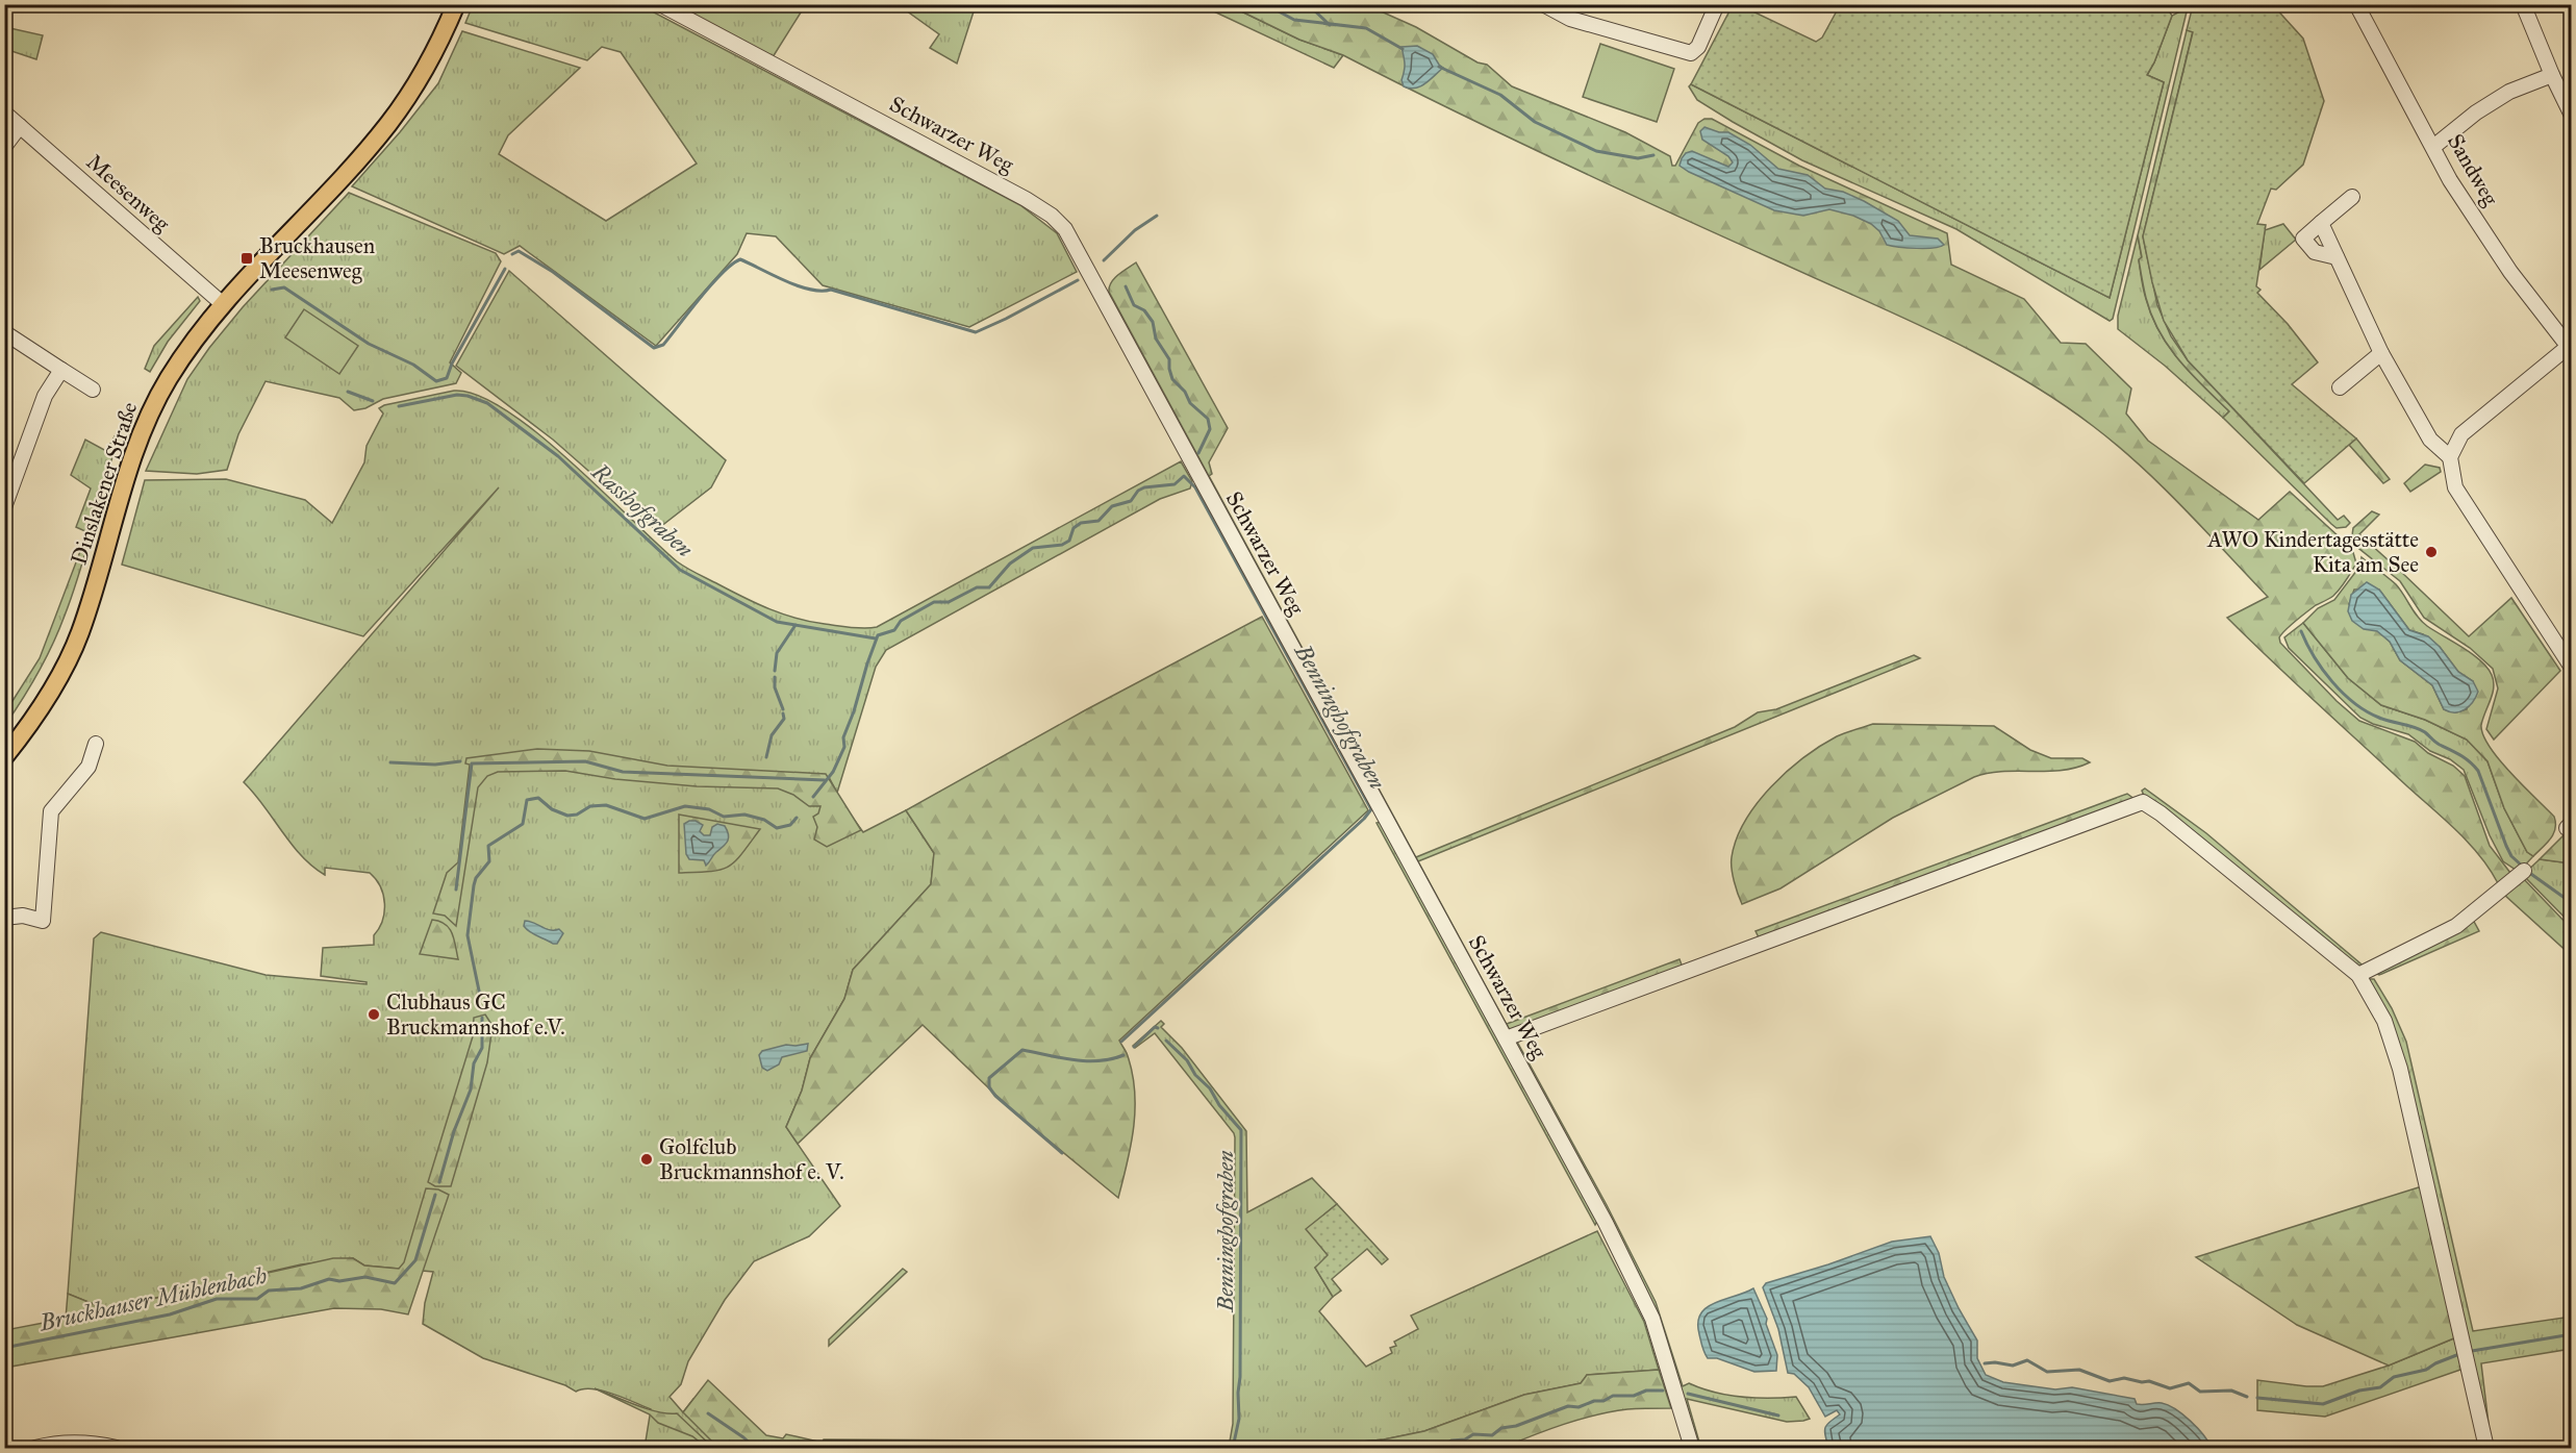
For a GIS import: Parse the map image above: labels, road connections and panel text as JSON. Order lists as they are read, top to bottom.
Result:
{
  "streets": {
    "main road": ["Dinslakener Straße"],
    "street": ["Schwarzer Weg", "Sandweg", "Meesenweg"]
  },
  "crossings": [
    ["Meesenweg", "Dinslakener Straße"]
  ],
  "water": ["Rasshofgraben", "Benninghofgraben", "Bruckhauser Mühlenbach"],
  "places": {
    "transit": ["Bruckhausen Meesenweg"],
    "other": ["AWO Kindertagesstätte Kita am See", "Clubhaus GC Bruckmannshof e.V.", "Golfclub Bruckmannshof e. V."]
  }
}
